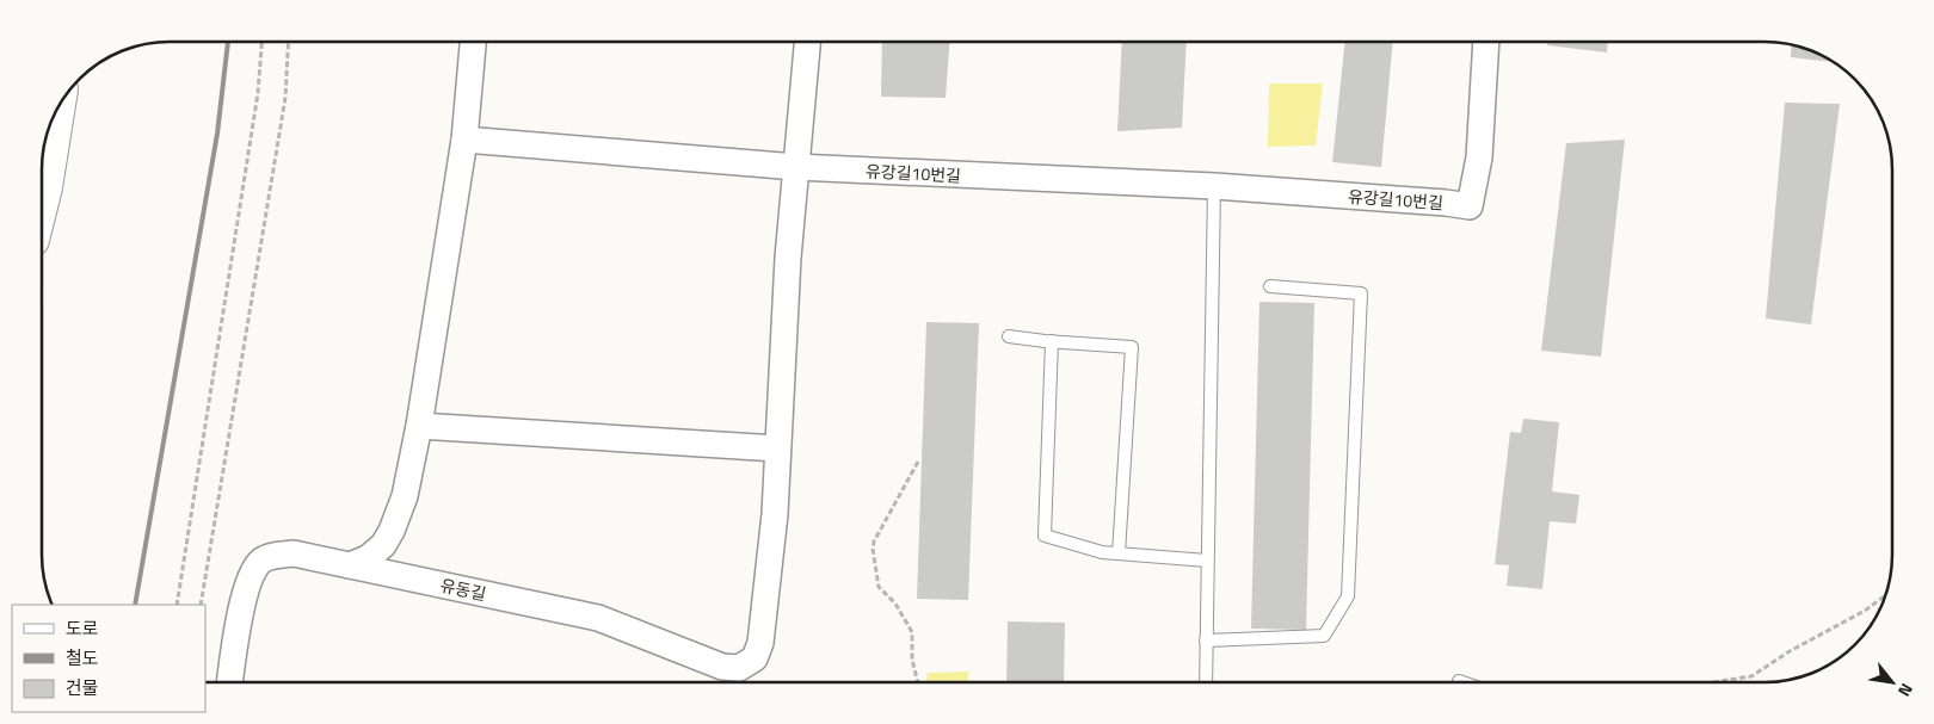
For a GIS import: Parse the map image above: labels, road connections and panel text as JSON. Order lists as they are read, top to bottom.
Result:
{
  "streets": {
    "street": ["유강길10번길", "유동길"]
  },
  "crossings": [
    ["유강길10번길", "유동길"]
  ],
  "legend": ["도로", "철도", "건물"],
  "north": "bottom right"
}
